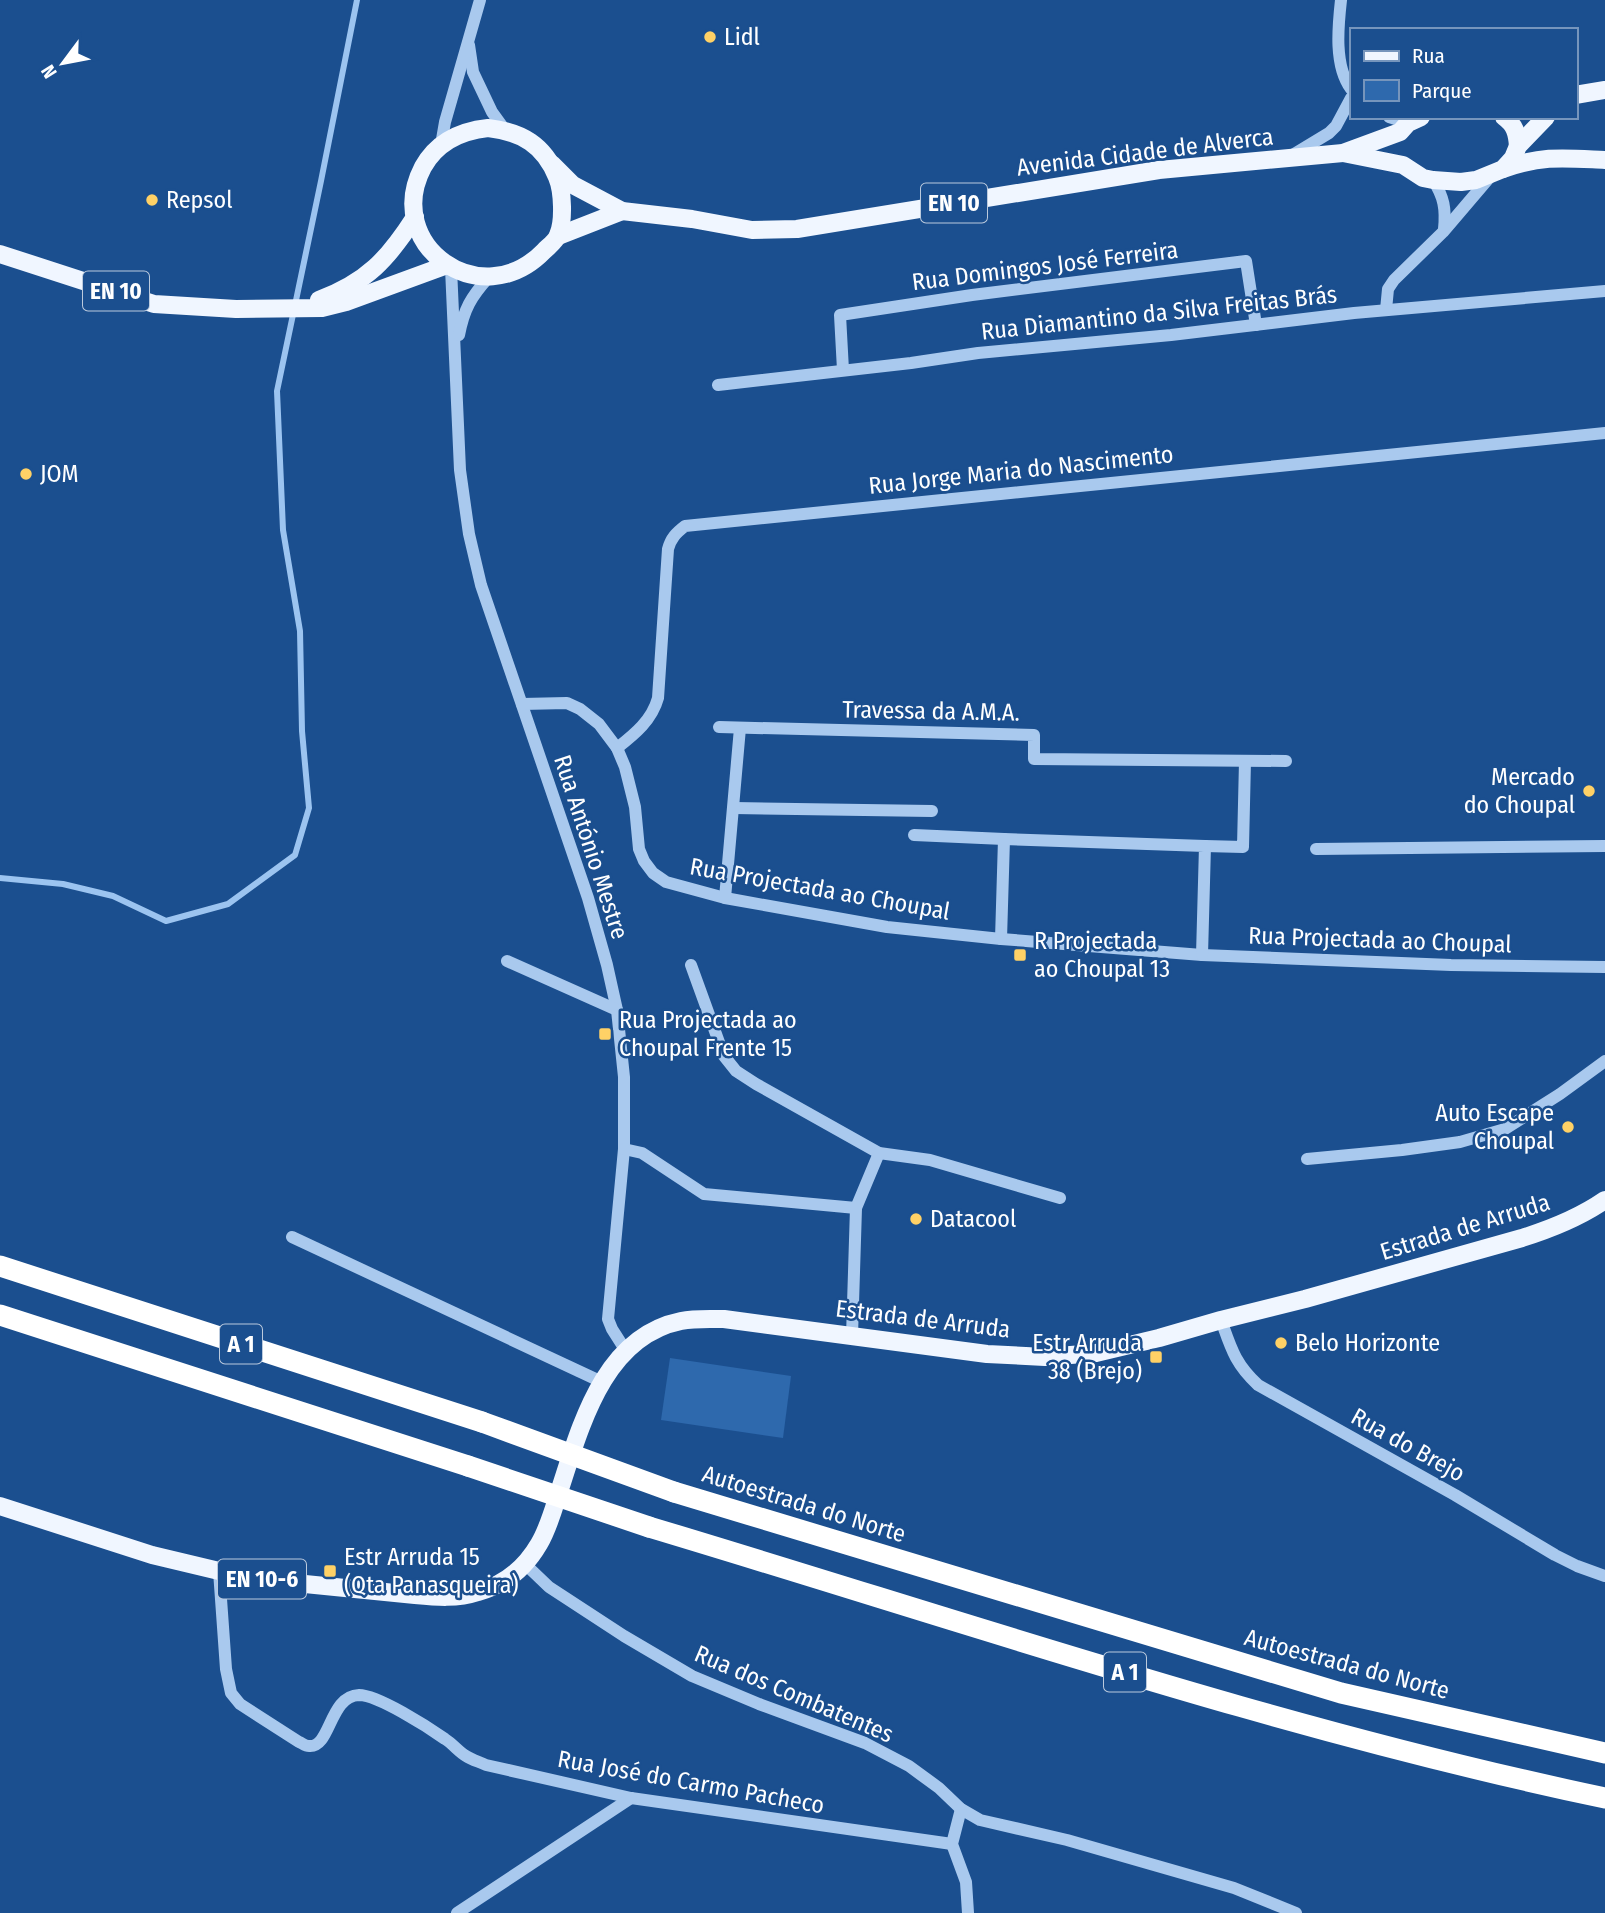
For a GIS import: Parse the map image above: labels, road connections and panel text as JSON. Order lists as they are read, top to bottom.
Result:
{
  "streets": {
    "highway": ["A 1", "Autoestrada do Norte"],
    "main road": [
      "Avenida Cidade de Alverca",
      "EN 10",
      "Estrada de Arruda",
      "EN 10-6"
    ],
    "street": [
      "Rua Domingos José Ferreira",
      "Rua Diamantino da Silva Freitas Brás",
      "Rua Jorge Maria do Nascimento",
      "Travessa da A.M.A.",
      "Rua António Mestre",
      "Rua Projectada ao Choupal",
      "Rua do Brejo",
      "Rua dos Combatentes",
      "Rua José do Carmo Pacheco"
    ]
  },
  "crossings": [
    ["Avenida Cidade de Alverca", "EN 10"],
    ["Avenida Cidade de Alverca", "Rua António Mestre"],
    ["EN 10", "Rua António Mestre"],
    ["Rua Domingos José Ferreira", "Rua Diamantino da Silva Freitas Brás"],
    ["Rua Jorge Maria do Nascimento", "Rua Projectada ao Choupal"],
    ["Rua António Mestre", "Rua Projectada ao Choupal"],
    ["Rua António Mestre", "Estrada de Arruda"],
    ["Estrada de Arruda", "Rua do Brejo"],
    ["Estrada de Arruda", "EN 10-6"],
    ["Estrada de Arruda", "Rua dos Combatentes"],
    ["EN 10-6", "Rua dos Combatentes"],
    ["EN 10-6", "Rua José do Carmo Pacheco"]
  ],
  "places": {
    "other": [
      "Lidl",
      "Repsol",
      "JOM",
      "Mercado do Choupal",
      "Auto Escape Choupal",
      "Datacool",
      "Belo Horizonte"
    ],
    "transit": [
      "R Projectada ao Choupal 13",
      "Rua Projectada ao Choupal Frente 15",
      "Estr Arruda 38 (Brejo)",
      "Estr Arruda 15 (Qta Panasqueira)"
    ]
  },
  "legend": ["Rua", "Parque"],
  "north": "bottom left"
}
